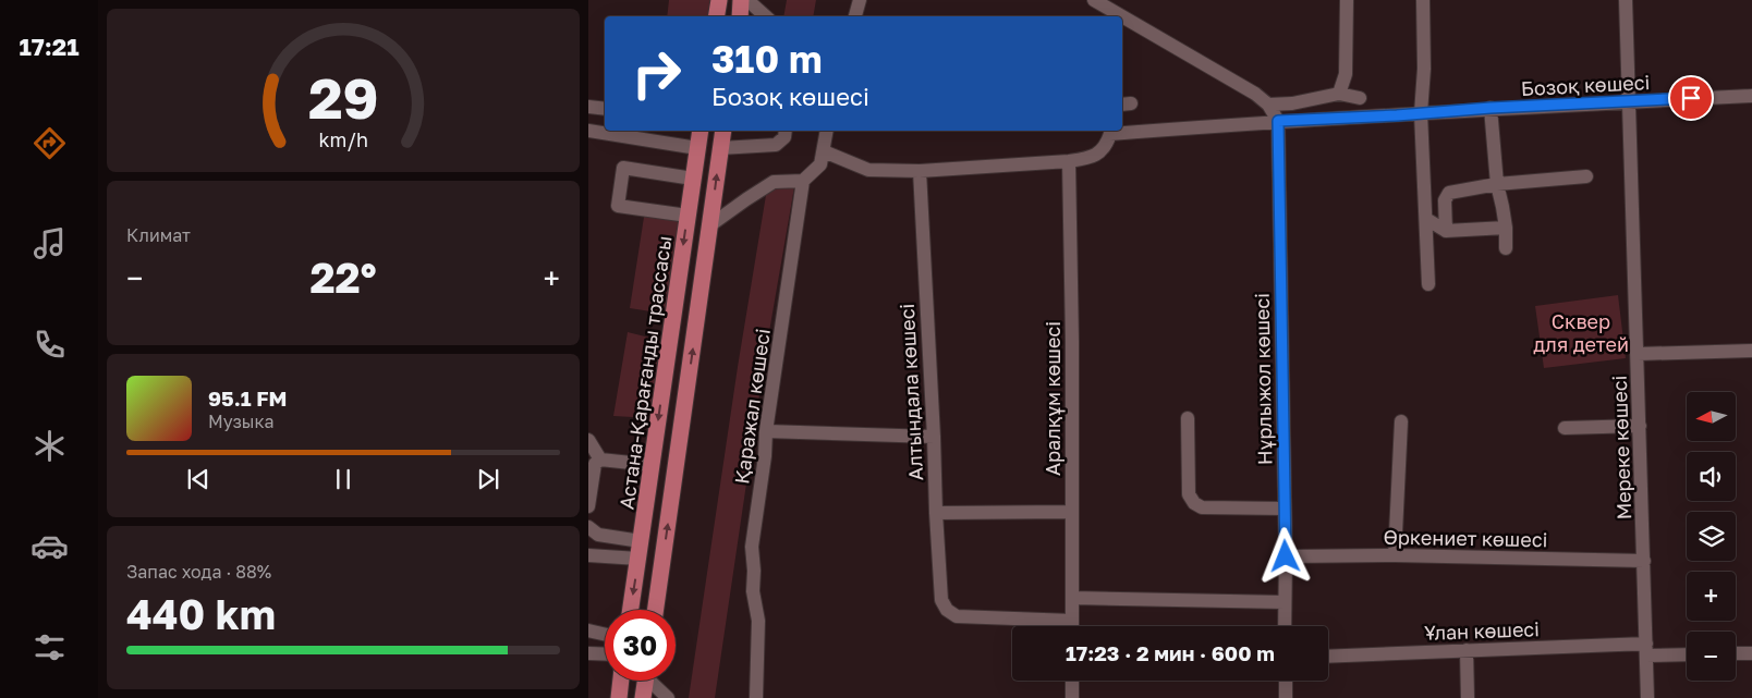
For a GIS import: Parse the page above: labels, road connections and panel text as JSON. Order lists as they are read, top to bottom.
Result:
{
  "streets": {
    "main road": ["Астана-Қарағанды трассасы"],
    "street": [
      "Бозоқ көшесі",
      "Нұрлыжол көшесі",
      "Алтындала көшесі",
      "Аралқұм көшесі",
      "Қаражал көшесі",
      "Мереке көшесі",
      "Өркениет көшесі",
      "Ұлан көшесі"
    ]
  },
  "crossings": [
    ["Бозоқ көшесі", "Нұрлыжол көшесі"],
    ["Бозоқ көшесі", "Алтындала көшесі"],
    ["Бозоқ көшесі", "Аралқұм көшесі"],
    ["Бозоқ көшесі", "Мереке көшесі"],
    ["Нұрлыжол көшесі", "Өркениет көшесі"],
    ["Алтындала көшесі", "Аралқұм көшесі"],
    ["Мереке көшесі", "Өркениет көшесі"],
    ["Мереке көшесі", "Ұлан көшесі"]
  ],
  "parks": ["Сквер для детей"],
  "north": "left",
  "page": {
    "tabs": "17:21",
    "turn": ["310 m", "Бозоқ көшесі"],
    "tile": [
      "Климат",
      ["Запас хода · 88%", "440 km"]
    ],
    "heat": ["−", "22°", "+"],
    "song": ["95.1 FM", "Музыка"],
    "map_buttons": ["+", "−"],
    "limit": "30",
    "trip": "17:23 · 2 мин · 600 m",
    "gauge": ["29", "km/h"]
  }
}
